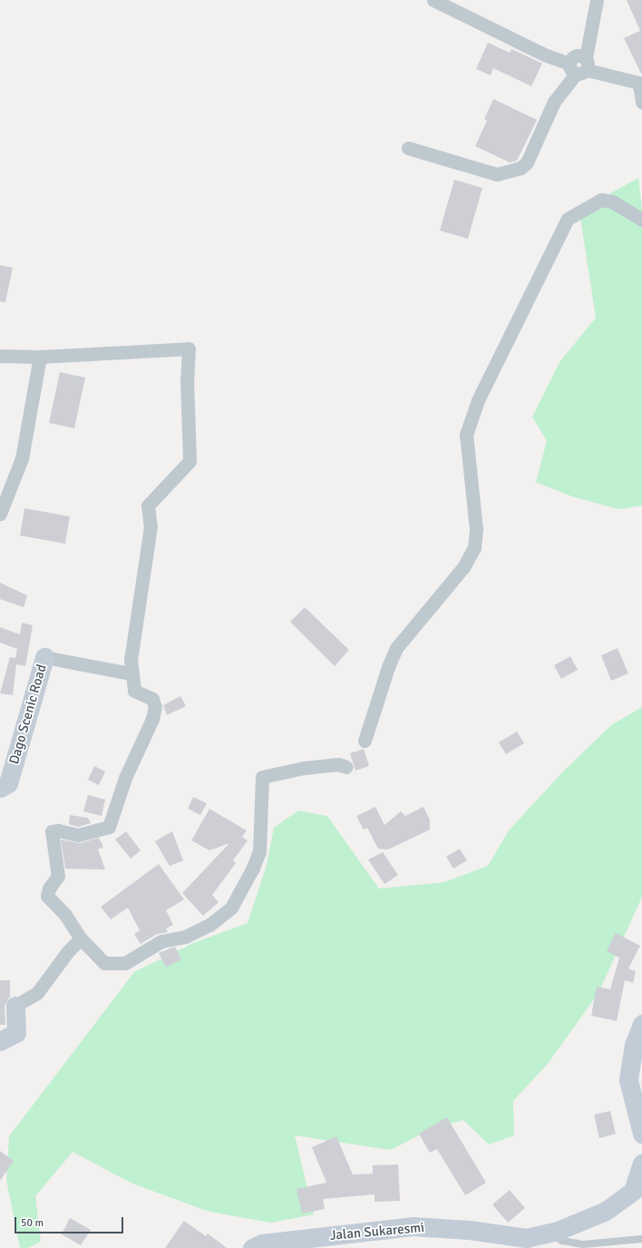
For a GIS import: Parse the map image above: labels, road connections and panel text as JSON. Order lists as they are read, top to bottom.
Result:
{
  "streets": {
    "main road": ["Dago Scenic Road", "Jalan Sukaresmi"]
  },
  "scale_bar": "50 m"
}
